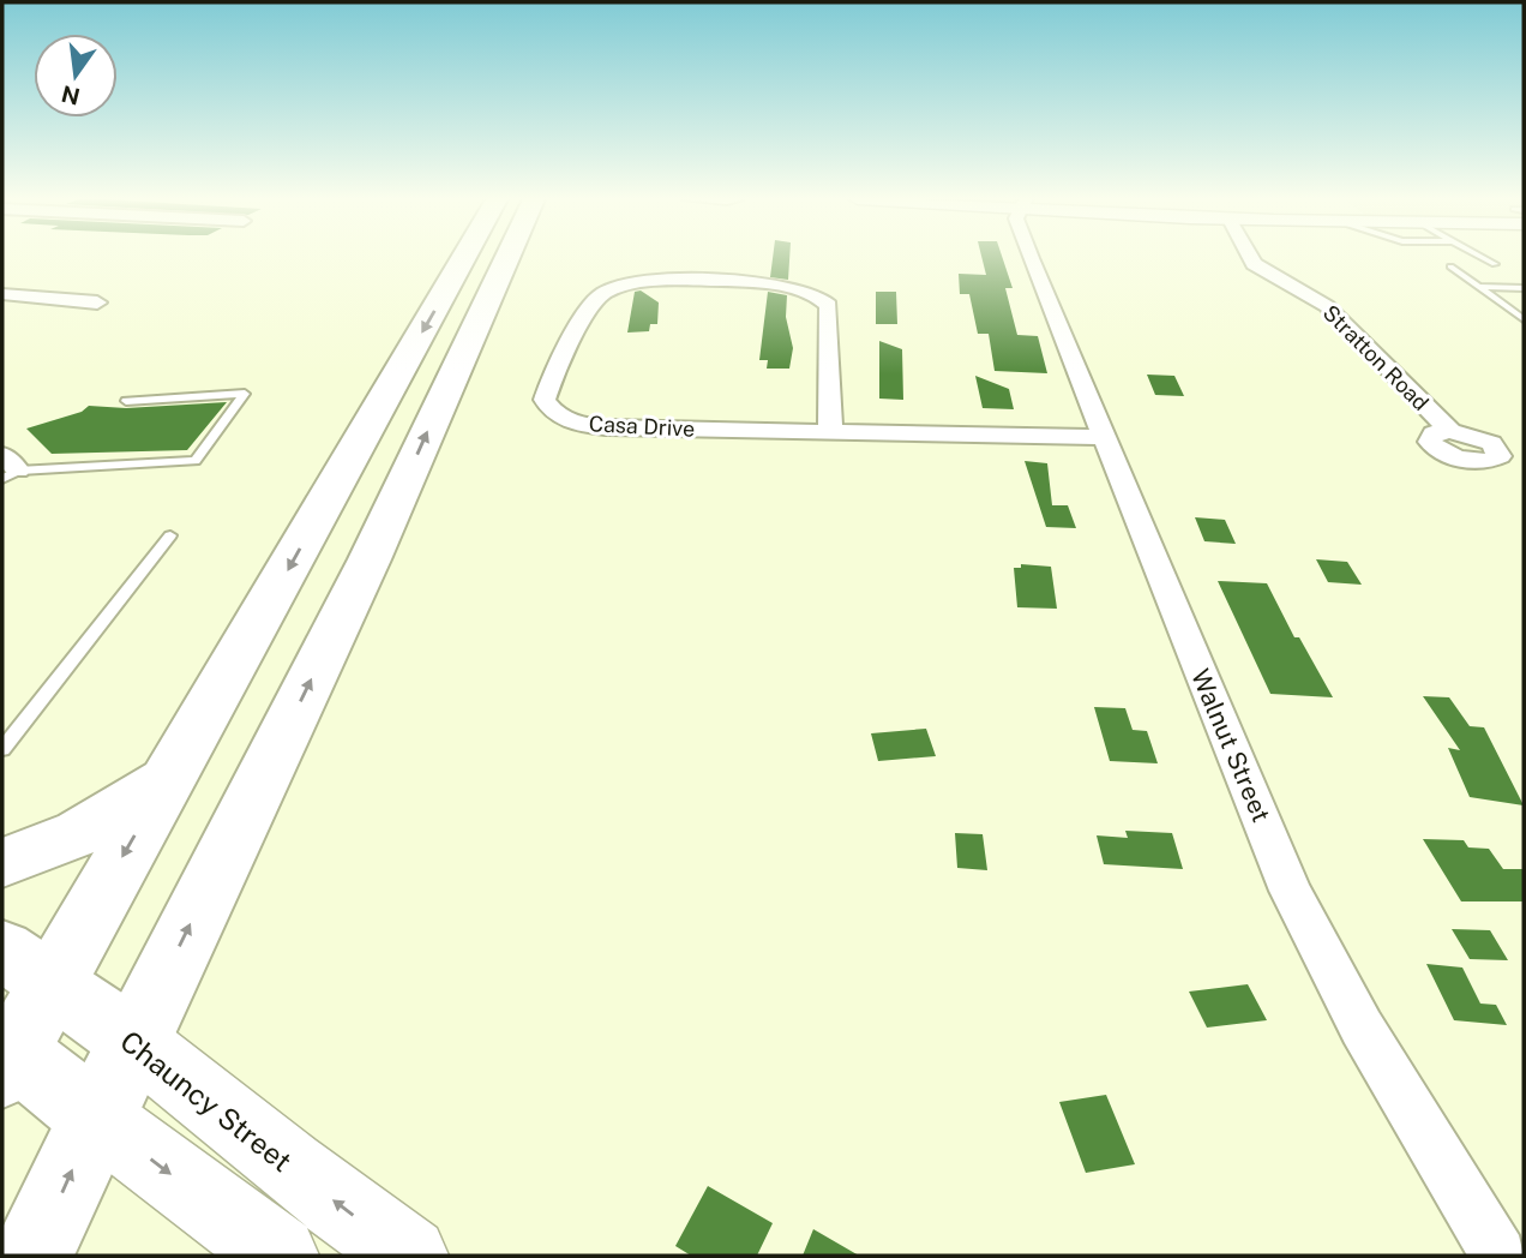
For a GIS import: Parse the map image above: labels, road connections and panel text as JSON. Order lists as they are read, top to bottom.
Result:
{
  "streets": {
    "main road": ["Chauncy Street"],
    "street": ["Stratton Road", "Casa Drive", "Walnut Street"]
  },
  "crossings": [
    ["Casa Drive", "Walnut Street"]
  ],
  "north": "bottom"
}
